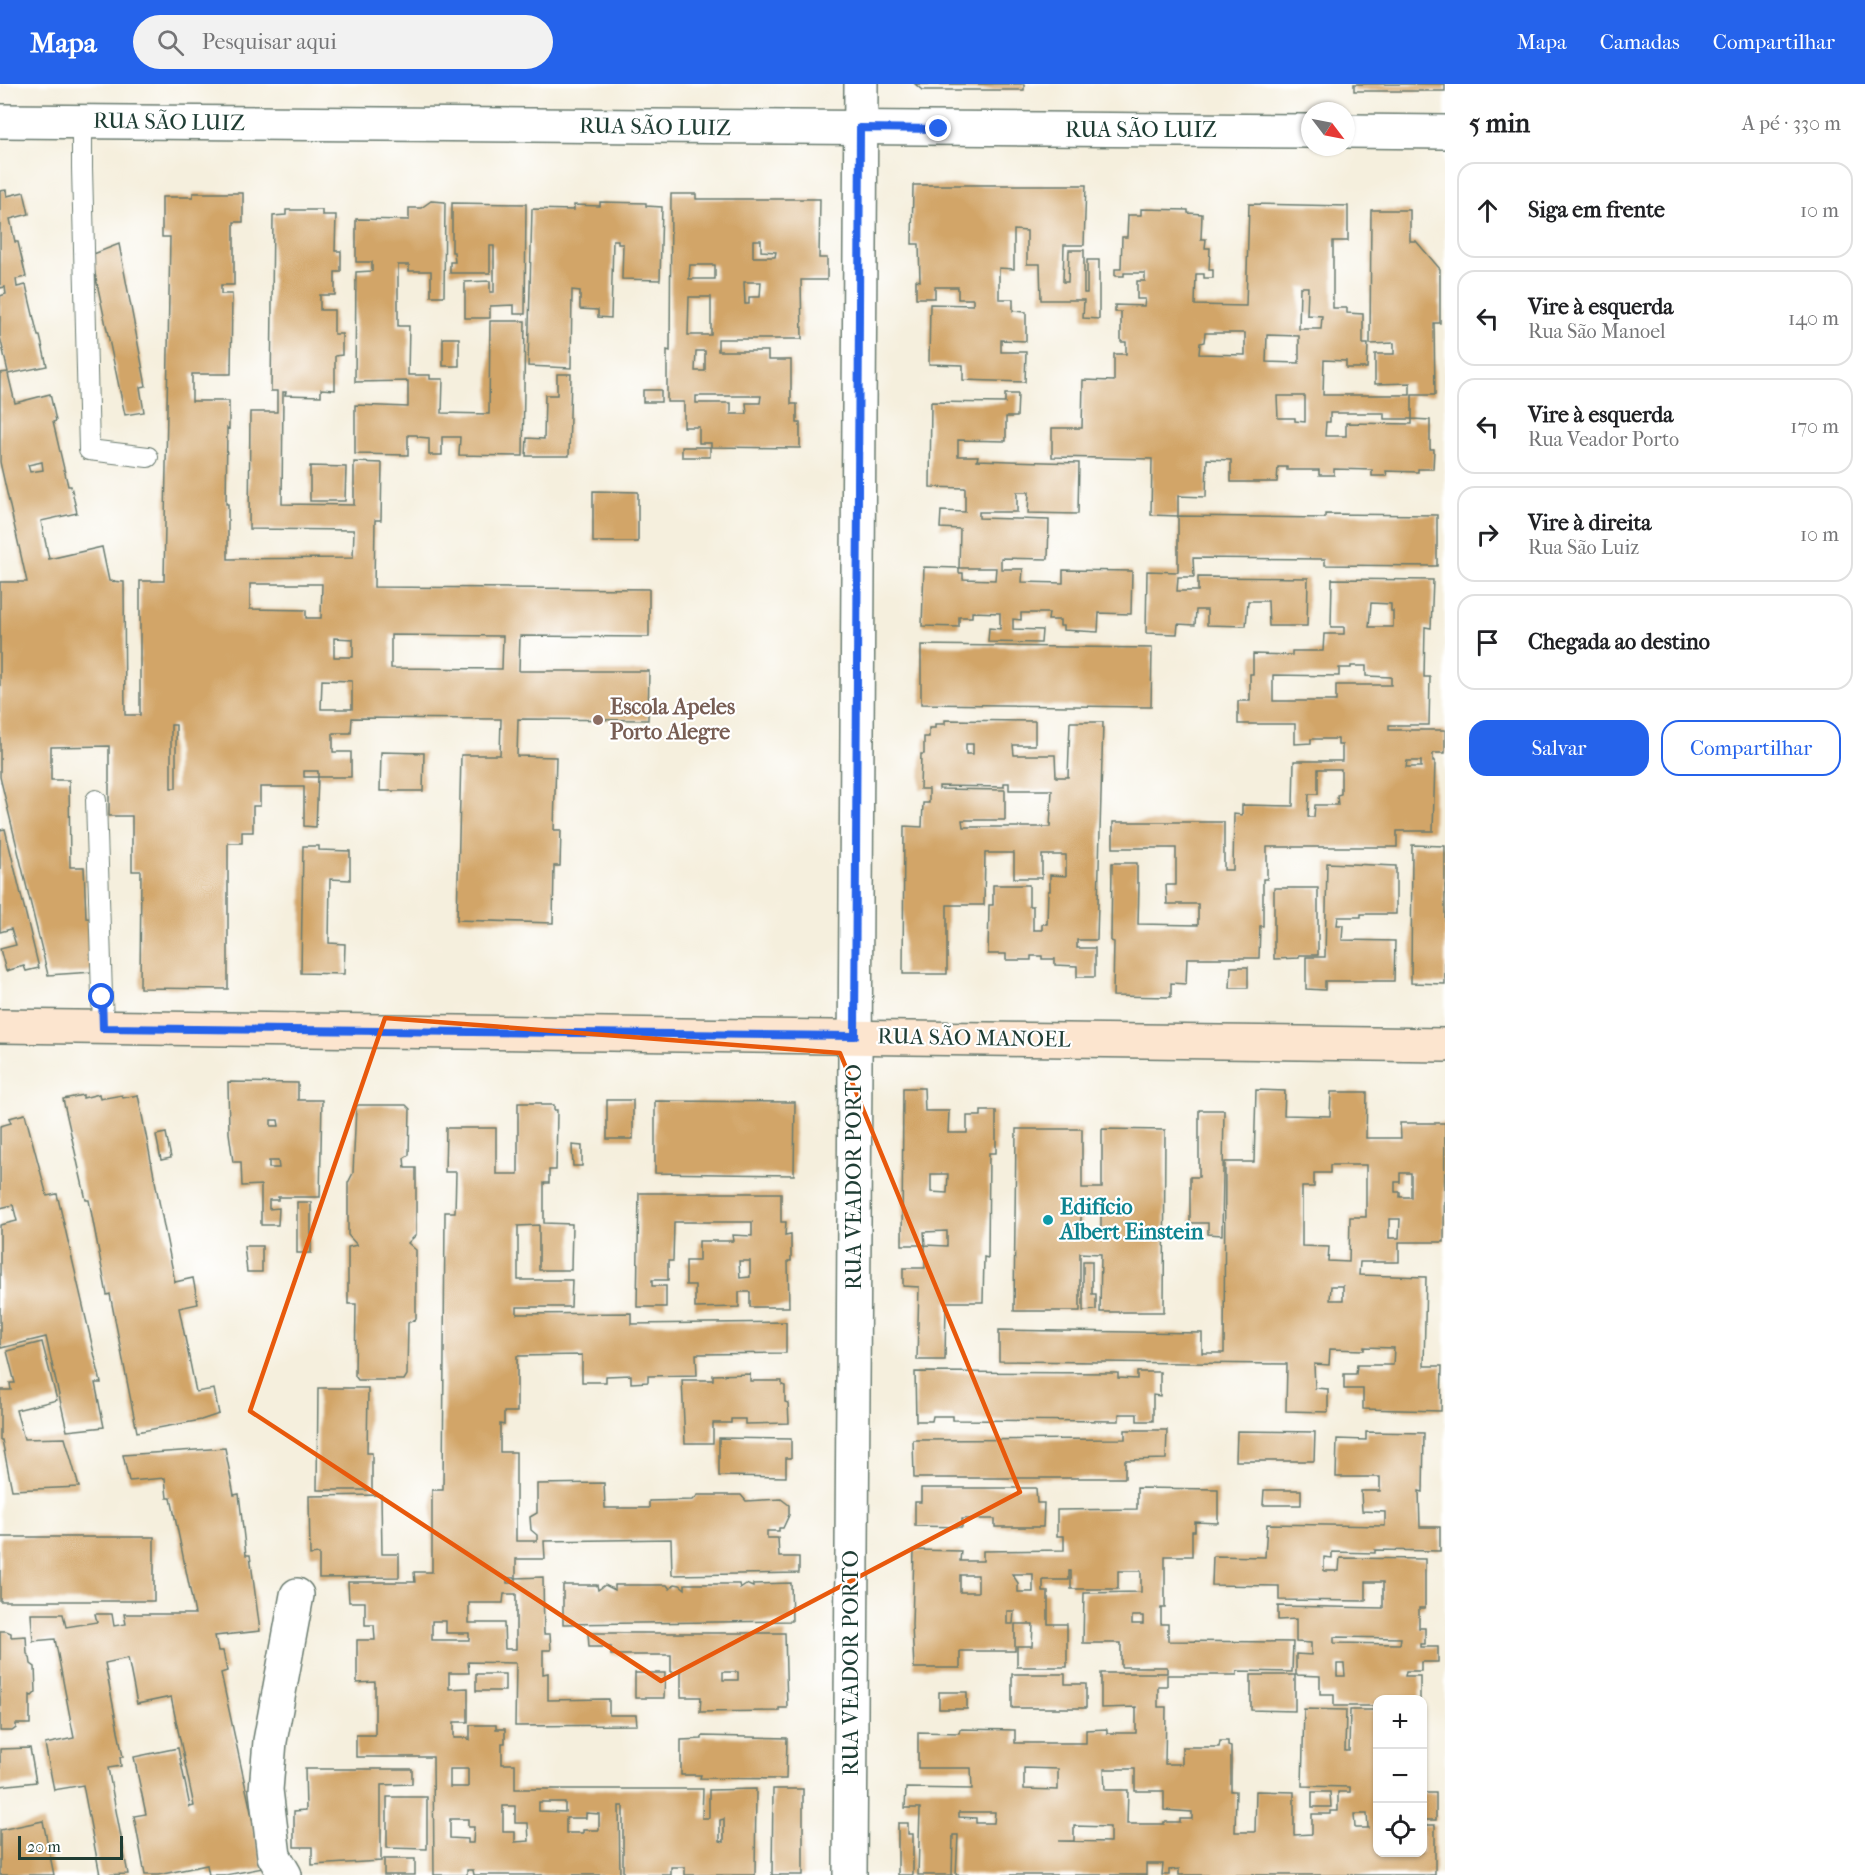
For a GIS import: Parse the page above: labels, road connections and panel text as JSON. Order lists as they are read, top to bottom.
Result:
{
  "streets": {
    "street": ["RUA SÃO LUIZ", "RUA SÃO MANOEL", "RUA VEADOR PORTO"]
  },
  "crossings": [
    ["RUA SÃO LUIZ", "RUA VEADOR PORTO"],
    ["RUA SÃO MANOEL", "RUA VEADOR PORTO"]
  ],
  "places": ["Escola Apeles Porto Alegre", "Edifício Albert Einstein"],
  "scale_bar": "20 m",
  "north": "bottom right",
  "page": {
    "header": "Mapa",
    "search": "Pesquisar aqui",
    "nav": ["Mapa", "Camadas", "Compartilhar"],
    "heading": ["5 min", "A pé · 330 m"],
    "list": [
      ["Siga em frente", "10 m"],
      ["Vire à esquerda", "Rua São Manoel", "140 m"],
      ["Vire à esquerda", "Rua Veador Porto", "170 m"],
      ["Vire à direita", "Rua São Luiz", "10 m"],
      "Chegada ao destino"
    ],
    "buttons": ["Salvar", "Compartilhar"],
    "map_buttons": ["+", "−"],
    "scale": "20 m"
  }
}
